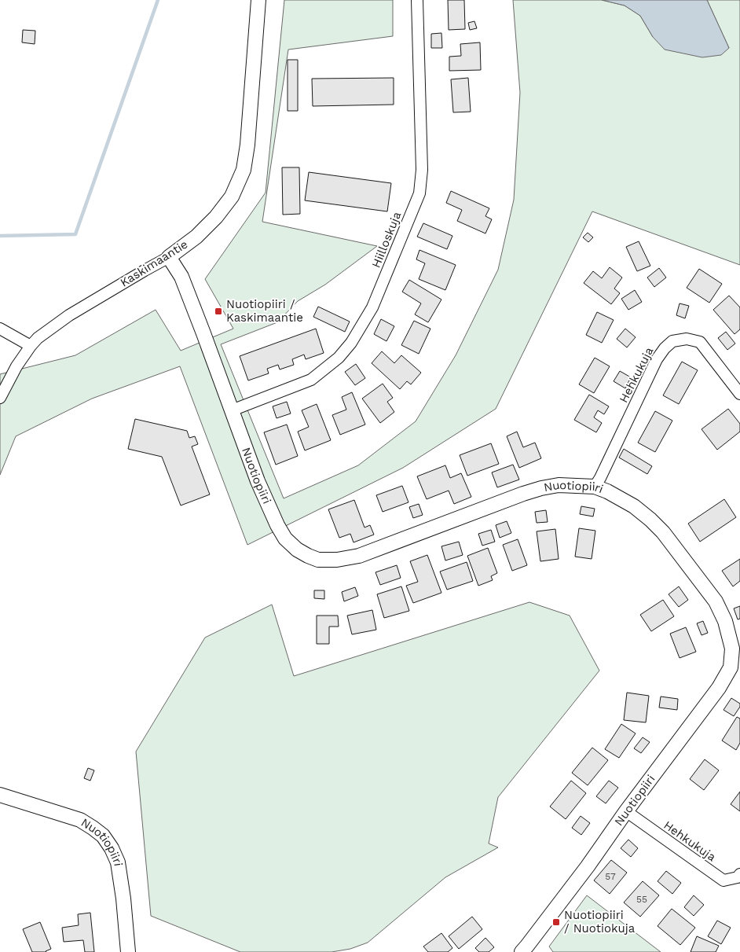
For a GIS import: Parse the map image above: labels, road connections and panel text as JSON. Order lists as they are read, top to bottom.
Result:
{
  "streets": {
    "street": [
      "Hiilloskuja",
      "Kaskimaantie",
      "Hehkukuja",
      "Nuotiopiiri"
    ]
  },
  "crossings": [
    ["Hiilloskuja", "Nuotiopiiri"],
    ["Kaskimaantie", "Nuotiopiiri"],
    ["Hehkukuja", "Nuotiopiiri"]
  ],
  "places": {
    "transit": ["Nuotiopiiri / Kaskimaantie", "Nuotiopiiri / Nuotiokuja"]
  },
  "house_numbers": ["57", "55"]
}
